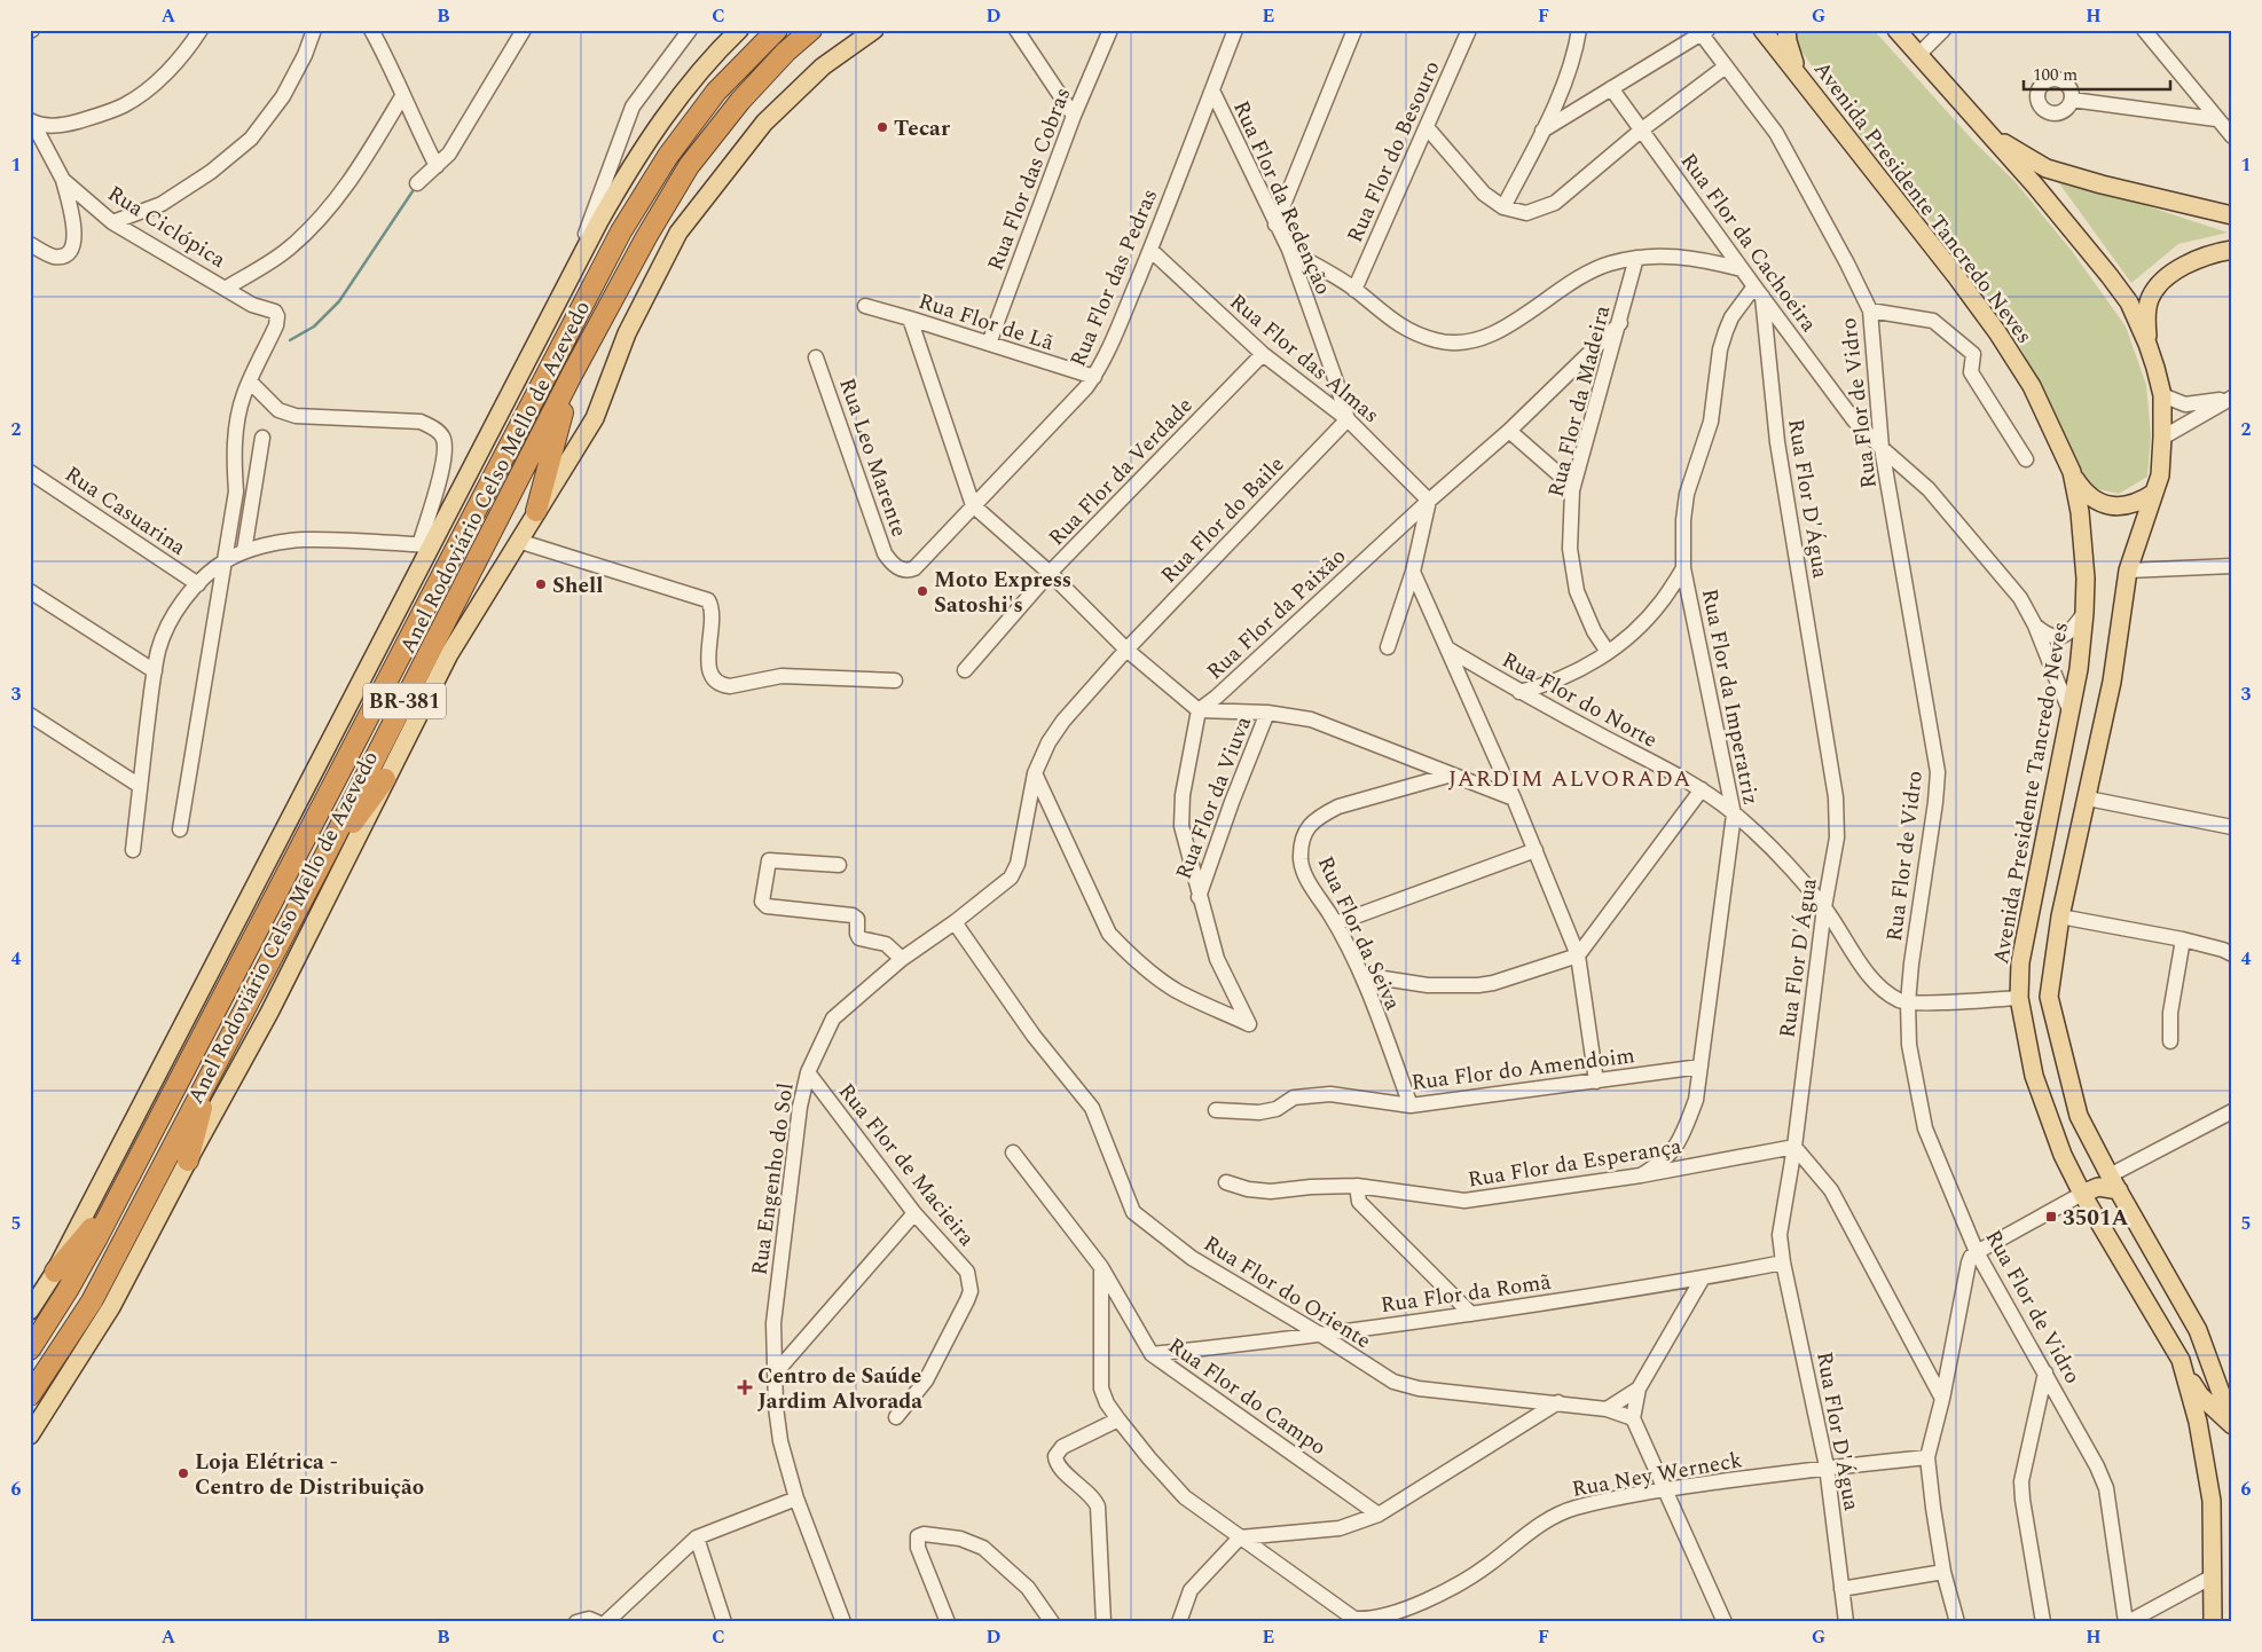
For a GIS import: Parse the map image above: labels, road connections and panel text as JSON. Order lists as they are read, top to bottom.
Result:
{
  "streets": {
    "highway": ["Anel Rodoviário Celso Mello de Azevedo", "BR-381"],
    "main road": ["Avenida Presidente Tancredo Neves"],
    "street": [
      "Rua Flor do Besouro",
      "Rua Flor das Cobras",
      "Rua Flor da Redenção",
      "Rua Ciclópica",
      "Rua Flor da Cachoeira",
      "Rua Flor das Pedras",
      "Rua Flor de Lã",
      "Rua Flor das Almas",
      "Rua Flor da Madeira",
      "Rua Flor de Vidro",
      "Rua Leo Marente",
      "Rua Flor da Verdade",
      "Rua Flor D'Água",
      "Rua Casuarina",
      "Rua Flor do Baile",
      "Rua Flor da Paixão",
      "Rua Flor da Imperatriz",
      "Rua Flor do Norte",
      "Rua Flor da Viuva",
      "Rua Flor da Seiva",
      "Rua Flor do Amendoim",
      "Rua Flor da Esperança",
      "Rua Flor de Macieira",
      "Rua Engenho do Sol",
      "Rua Flor do Oriente",
      "Rua Flor da Romã",
      "Rua Flor do Campo",
      "Rua Ney Werneck"
    ]
  },
  "crossings": [
    ["Rua Flor das Cobras", "Rua Flor de Lã"],
    ["Rua Flor da Redenção", "Rua Flor das Pedras"],
    ["Rua Flor da Redenção", "Rua Flor das Almas"],
    ["Rua Flor da Redenção", "Rua Flor do Baile"],
    ["Avenida Presidente Tancredo Neves", "Rua Flor da Cachoeira"],
    ["Rua Flor da Cachoeira", "Rua Flor de Vidro"],
    ["Rua Flor da Cachoeira", "Rua Flor D'Água"],
    ["Rua Flor da Cachoeira", "Rua Flor da Imperatriz"],
    ["Rua Flor das Pedras", "Rua Flor de Lã"],
    ["Rua Flor das Pedras", "Rua Flor das Almas"],
    ["Rua Flor das Pedras", "Rua Leo Marente"],
    ["Rua Flor das Almas", "Rua Flor da Verdade"],
    ["Rua Flor das Almas", "Rua Flor do Baile"],
    ["Rua Flor das Almas", "Rua Flor da Paixão"],
    ["Rua Flor da Madeira", "Rua Flor da Paixão"],
    ["Rua Flor de Vidro", "Rua Flor do Norte"],
    ["Rua Flor D'Água", "Rua Flor da Imperatriz"],
    ["Rua Flor D'Água", "Rua Flor do Norte"],
    ["Rua Flor D'Água", "Rua Flor da Esperança"],
    ["Rua Flor D'Água", "Rua Flor da Romã"],
    ["Rua Flor D'Água", "Rua Ney Werneck"],
    ["Rua Flor do Baile", "Rua Engenho do Sol"],
    ["Rua Flor da Imperatriz", "Rua Flor do Norte"],
    ["Rua Flor da Imperatriz", "Rua Flor do Amendoim"],
    ["Rua Flor da Imperatriz", "Rua Flor da Esperança"],
    ["Rua Flor da Seiva", "Rua Flor do Amendoim"],
    ["Rua Flor de Macieira", "Rua Engenho do Sol"],
    ["Rua Engenho do Sol", "Rua Flor do Oriente"],
    ["Rua Flor do Oriente", "Rua Flor da Romã"],
    ["Rua Flor da Romã", "Rua Flor do Campo"]
  ],
  "districts": ["JARDIM ALVORADA"],
  "places": {
    "other": [
      "Tecar",
      "Shell",
      "Moto Express Satoshi's",
      "Loja Elétrica - Centro de Distribuição"
    ],
    "transit": ["3501A"],
    "health": ["Centro de Saúde Jardim Alvorada"]
  },
  "scale_bar": "100 m",
  "grid": {
    "columns": [
      "A",
      "B",
      "C",
      "D",
      "E",
      "F",
      "G",
      "H"
    ],
    "rows": [
      "1",
      "2",
      "3",
      "4",
      "5",
      "6"
    ]
  }
}
